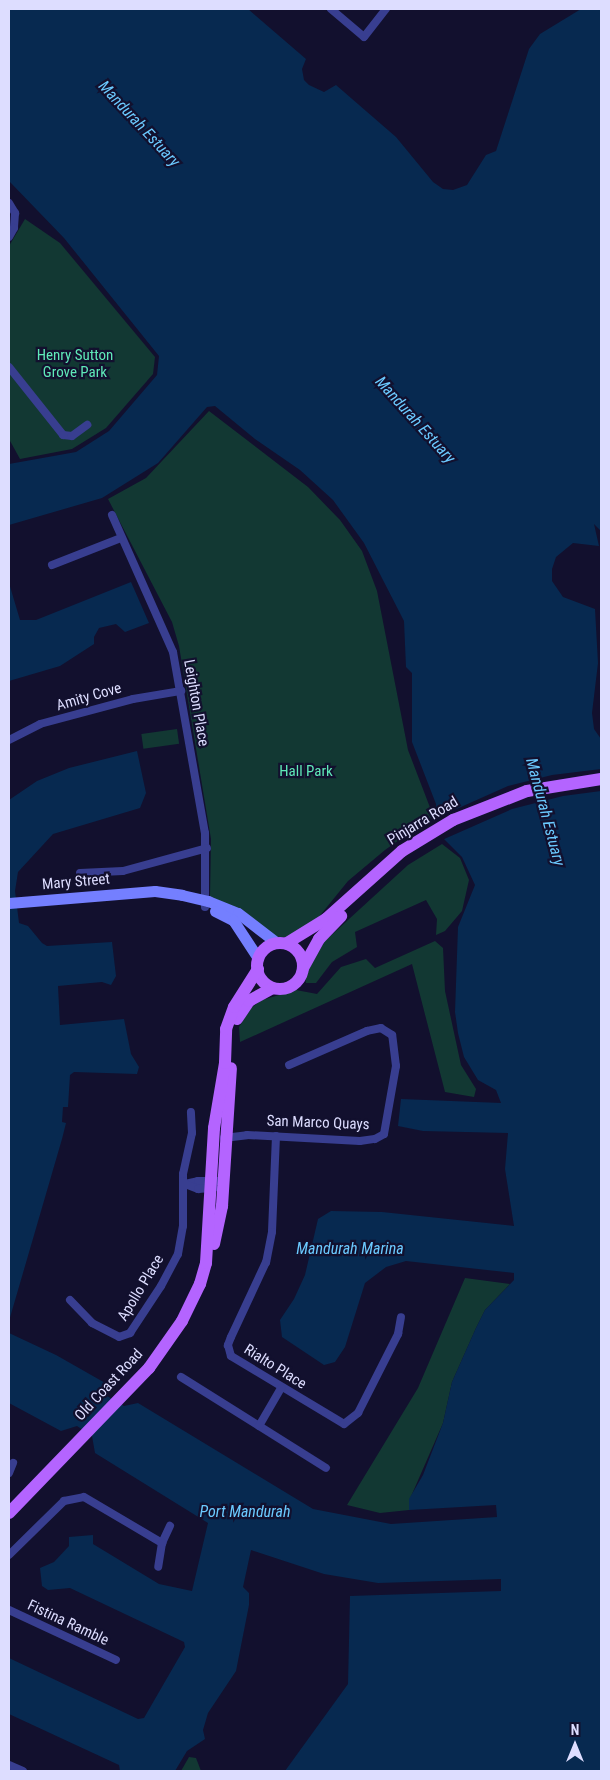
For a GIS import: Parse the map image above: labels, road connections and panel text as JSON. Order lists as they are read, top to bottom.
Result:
{
  "streets": {
    "main road": ["Pinjarra Road", "Old Coast Road"],
    "street": [
      "Amity Cove",
      "Leighton Place",
      "Mary Street",
      "San Marco Quays",
      "Apollo Place",
      "Rialto Place",
      "Fistina Ramble"
    ]
  },
  "crossings": [
    ["Amity Cove", "Leighton Place"],
    ["Leighton Place", "Mary Street"],
    ["Pinjarra Road", "Mary Street"],
    ["Pinjarra Road", "Old Coast Road"],
    ["Mary Street", "Old Coast Road"],
    ["San Marco Quays", "Rialto Place"],
    ["San Marco Quays", "Old Coast Road"]
  ],
  "water": ["Mandurah Estuary", "Mandurah Marina", "Port Mandurah"],
  "parks": ["Henry Sutton Grove Park", "Hall Park"],
  "north": "top"
}
